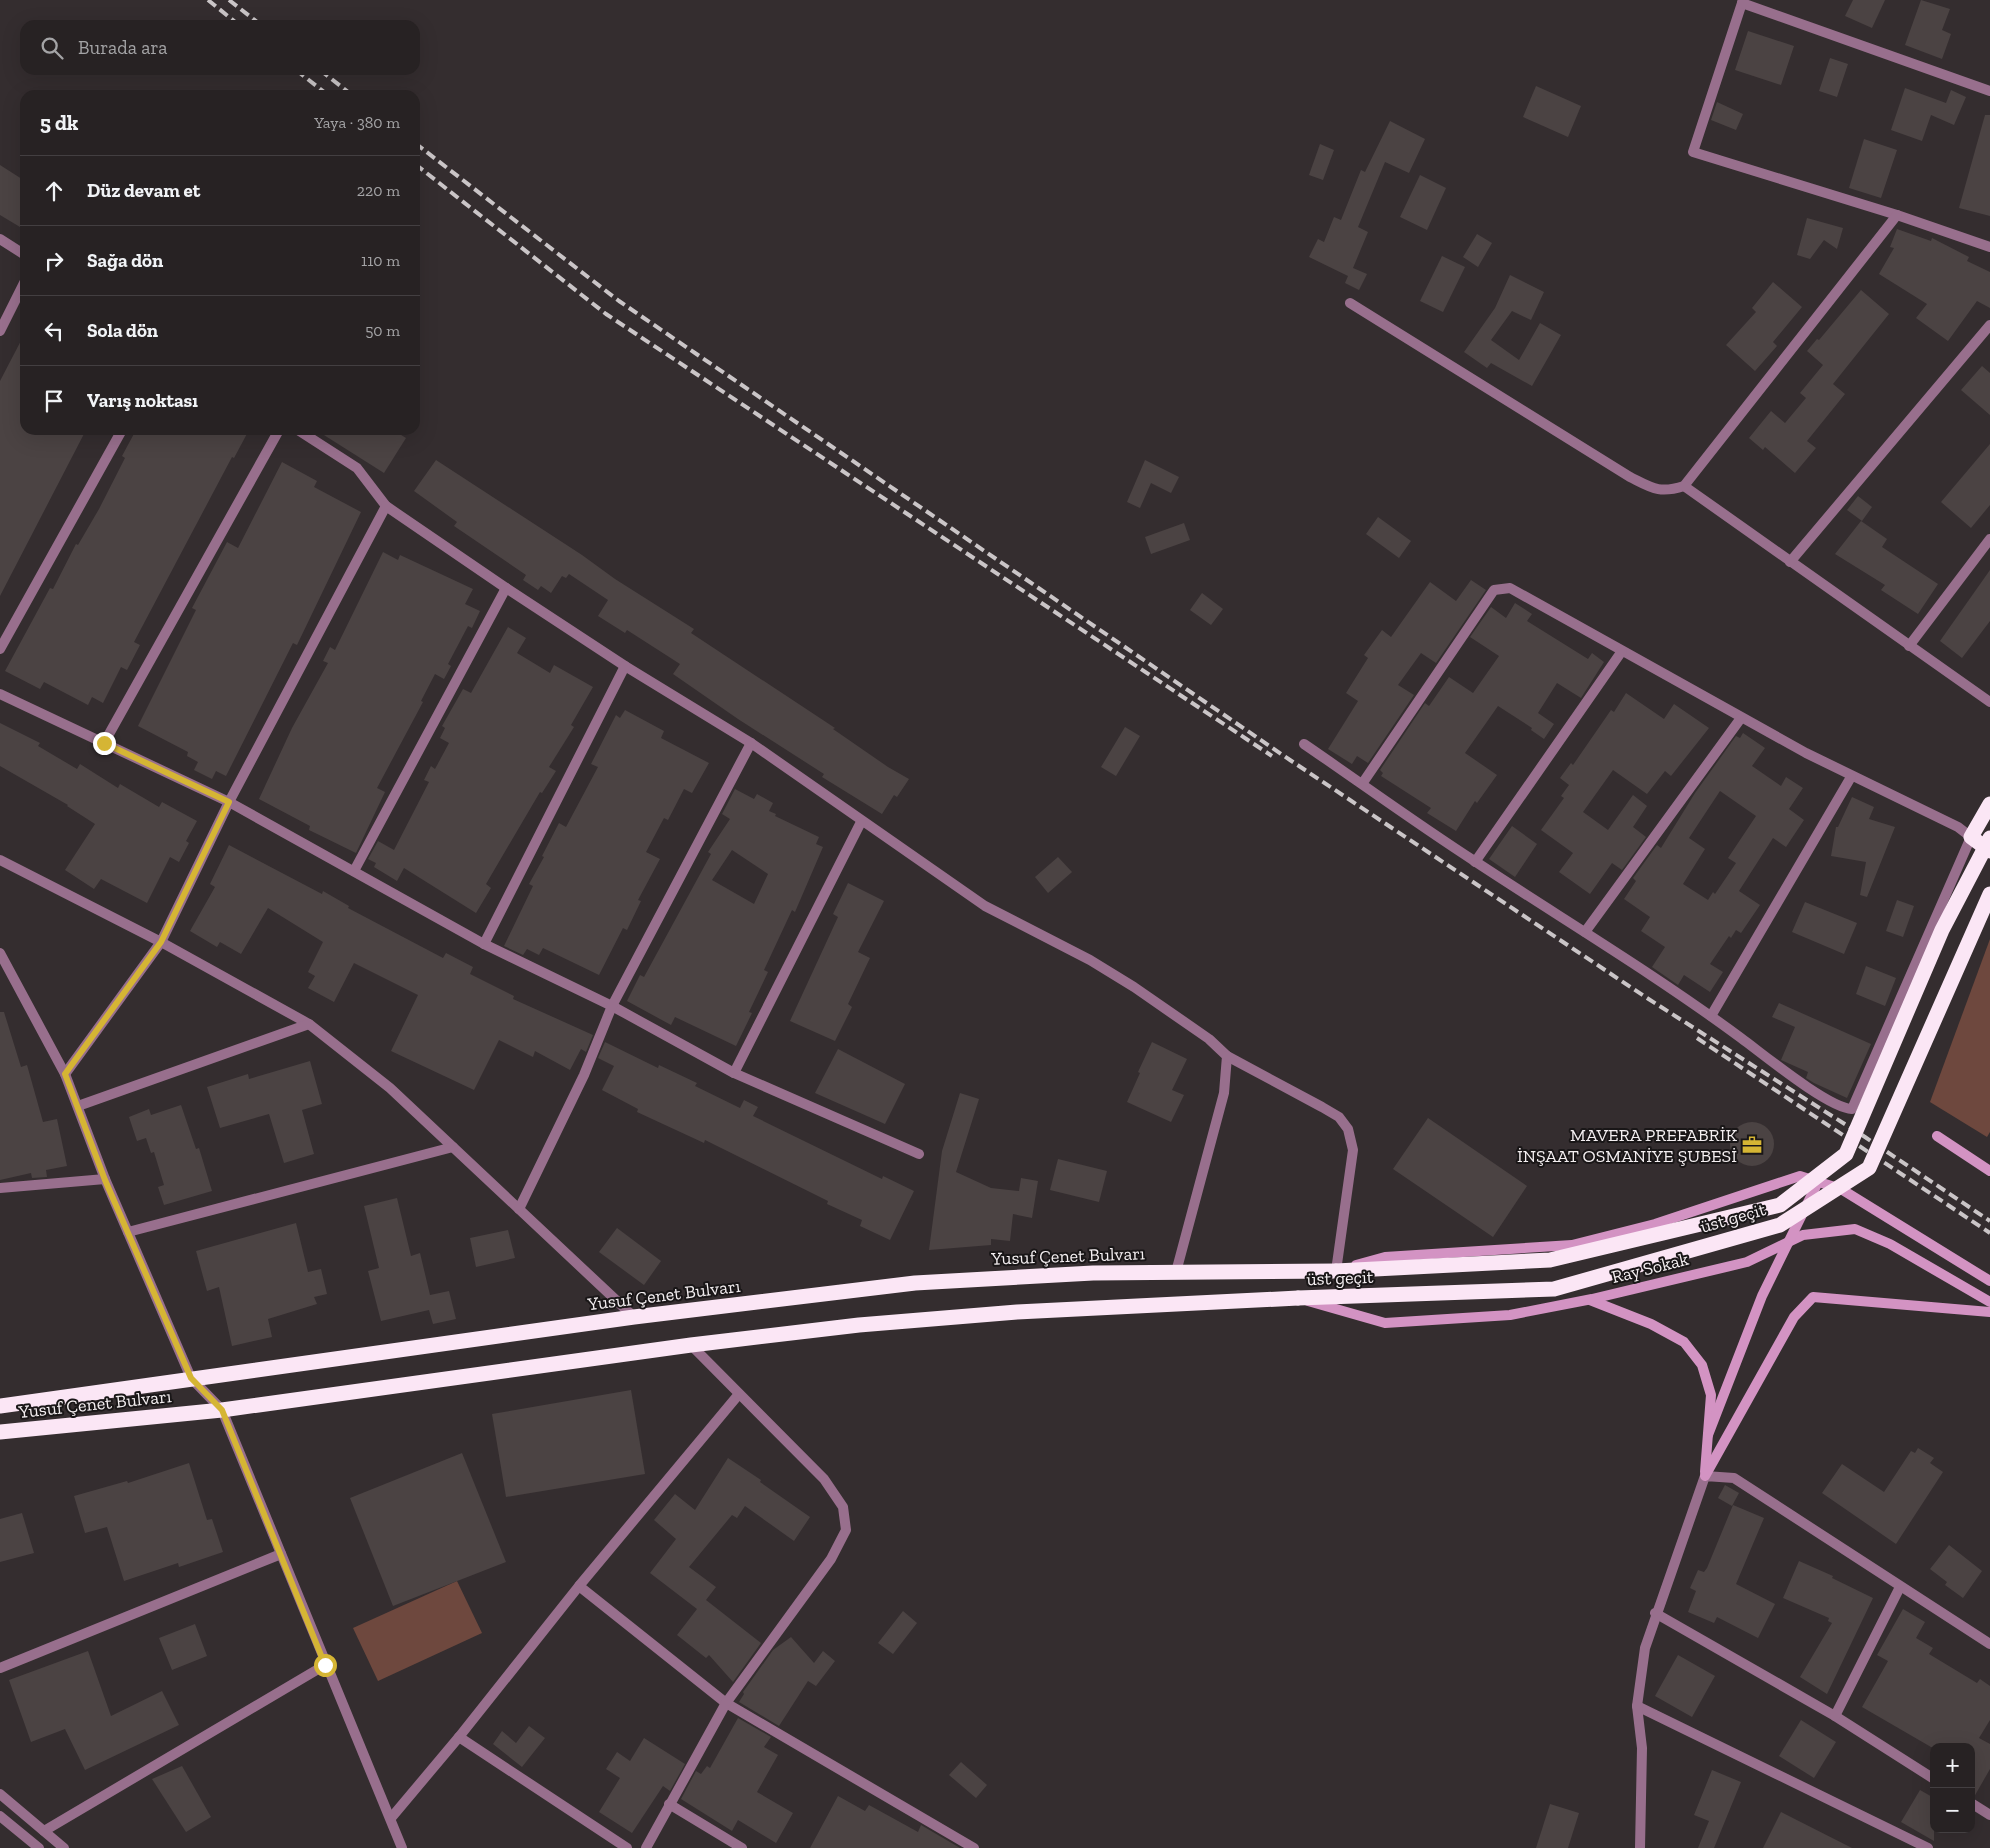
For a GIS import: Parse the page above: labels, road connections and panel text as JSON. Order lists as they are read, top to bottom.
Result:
{
  "streets": {
    "highway": ["üst geçit", "Yusuf Çenet Bulvarı"],
    "street": ["Ray Sokak"]
  },
  "crossings": [
    ["üst geçit", "Yusuf Çenet Bulvarı"],
    ["üst geçit", "Ray Sokak"],
    ["Yusuf Çenet Bulvarı", "Ray Sokak"]
  ],
  "places": {
    "office": ["MAVERA PREFABRİK İNŞAAT OSMANİYE ŞUBESİ"]
  },
  "page": {
    "search": "Burada ara",
    "heading": ["5 dk", "Yaya · 380 m"],
    "list": [
      ["Düz devam et", "220 m"],
      ["Sağa dön", "110 m"],
      ["Sola dön", "50 m"],
      "Varış noktası"
    ],
    "map_buttons": ["+", "−"]
  }
}
